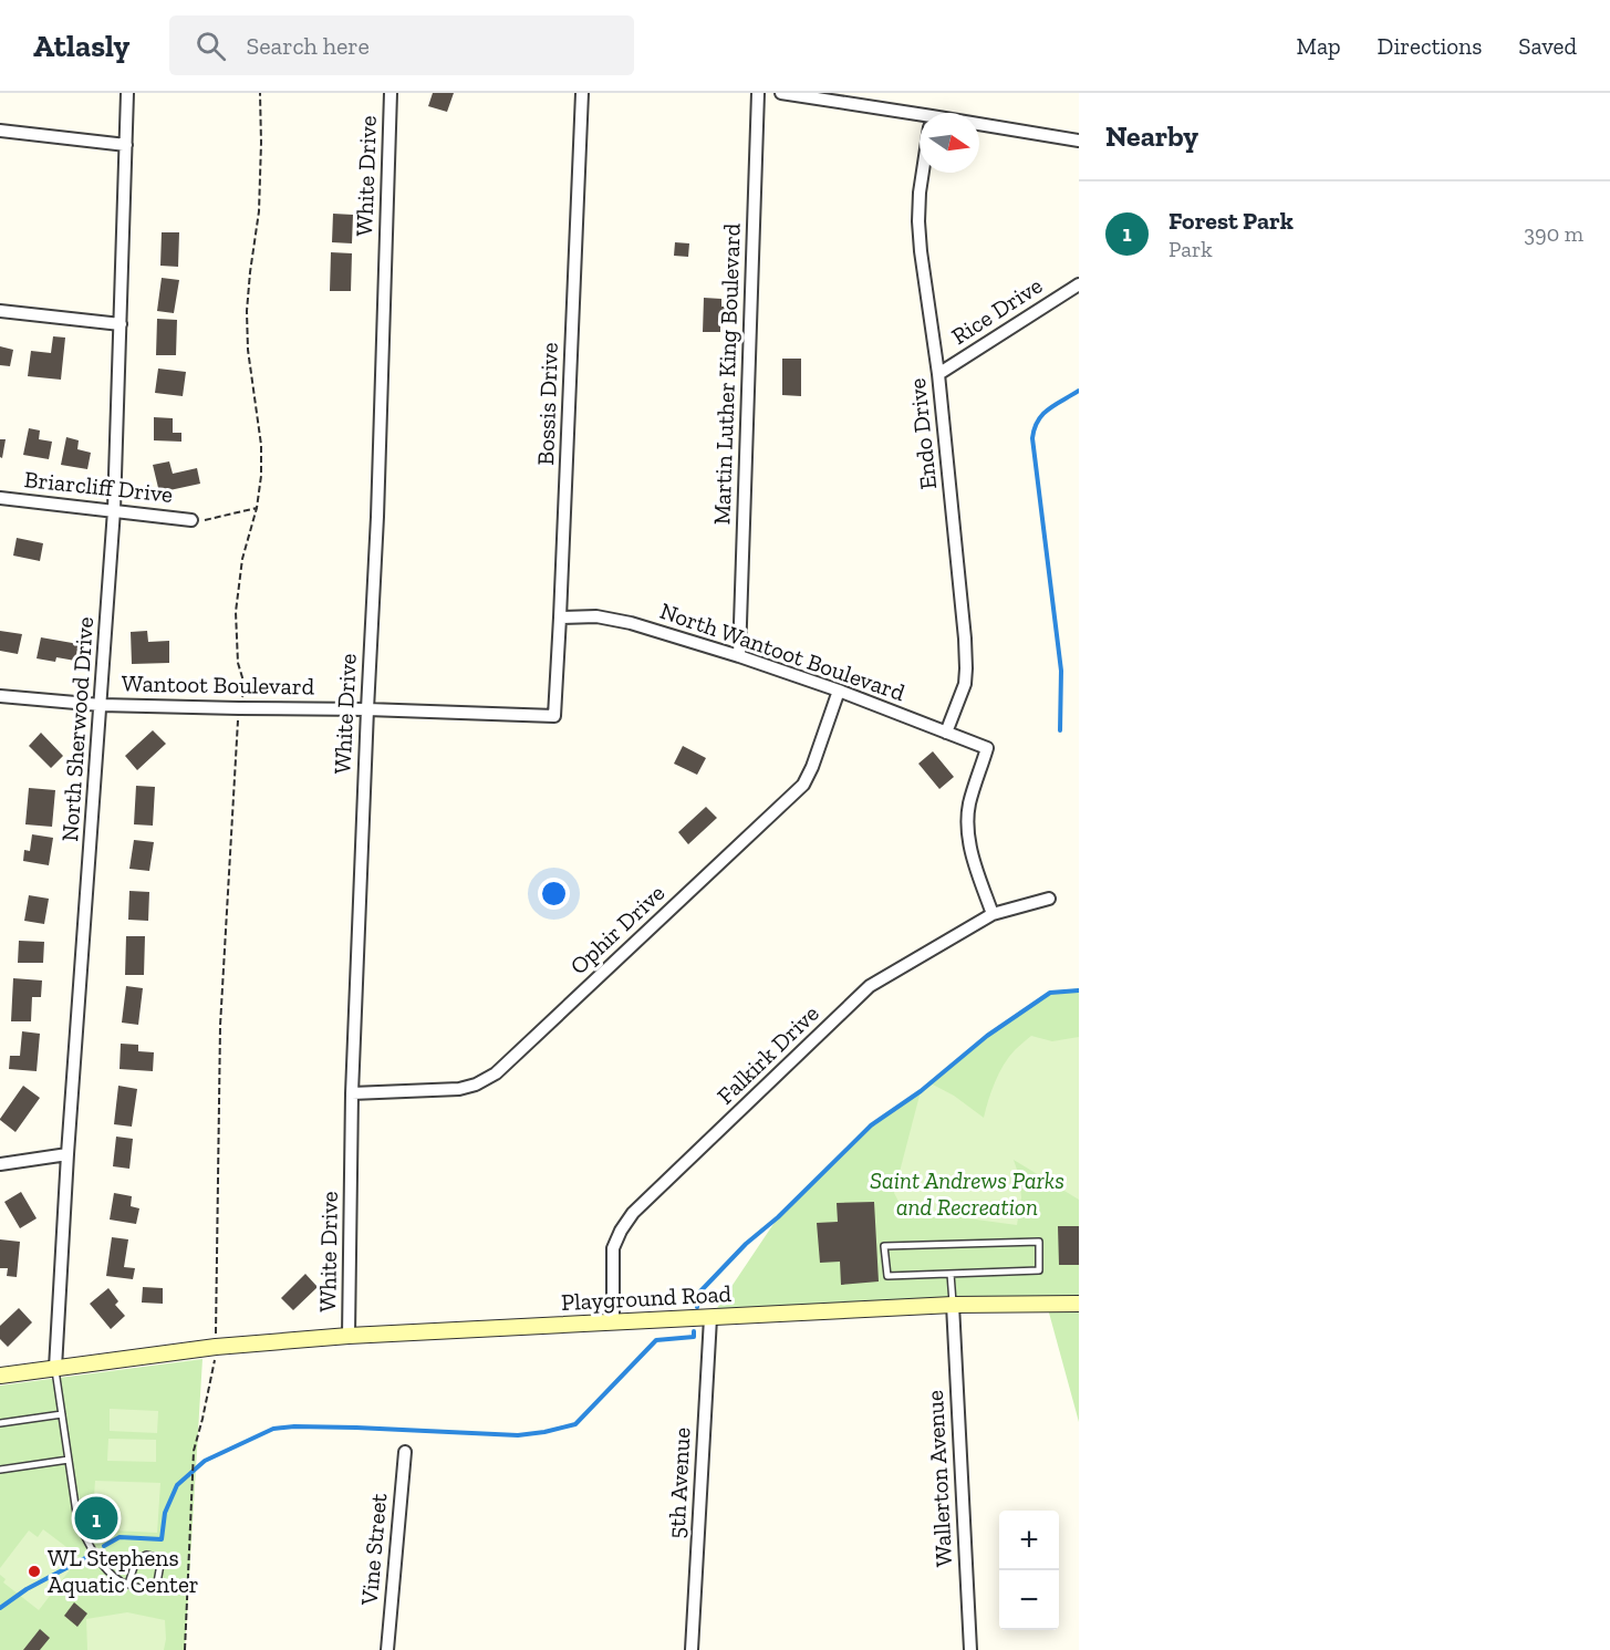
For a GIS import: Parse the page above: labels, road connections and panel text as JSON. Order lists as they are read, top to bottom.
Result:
{
  "streets": {
    "main road": ["Playground Road"],
    "street": [
      "White Drive",
      "Rice Drive",
      "Martin Luther King Boulevard",
      "Bossis Drive",
      "Endo Drive",
      "Briarcliff Drive",
      "North Wantoot Boulevard",
      "Wantoot Boulevard",
      "North Sherwood Drive",
      "Ophir Drive",
      "Falkirk Drive",
      "Wallerton Avenue",
      "5th Avenue",
      "Vine Street"
    ]
  },
  "crossings": [
    ["White Drive", "Wantoot Boulevard"],
    ["White Drive", "Ophir Drive"],
    ["White Drive", "Playground Road"],
    ["Rice Drive", "Endo Drive"],
    ["Martin Luther King Boulevard", "North Wantoot Boulevard"],
    ["Bossis Drive", "North Wantoot Boulevard"],
    ["Bossis Drive", "Wantoot Boulevard"],
    ["Endo Drive", "North Wantoot Boulevard"],
    ["Briarcliff Drive", "North Sherwood Drive"],
    ["North Wantoot Boulevard", "Ophir Drive"],
    ["North Wantoot Boulevard", "Falkirk Drive"],
    ["Wantoot Boulevard", "North Sherwood Drive"],
    ["North Sherwood Drive", "Playground Road"],
    ["Falkirk Drive", "Playground Road"],
    ["Playground Road", "Wallerton Avenue"],
    ["Playground Road", "5th Avenue"]
  ],
  "parks": ["Saint Andrews Parks and Recreation"],
  "places": ["WL Stephens Aquatic Center"],
  "north": "right",
  "page": {
    "header": "Atlasly",
    "search": "Search here",
    "nav": ["Map", "Directions", "Saved"],
    "heading": "Nearby",
    "list": [
      {
        "mark": "1",
        "name": "Forest Park",
        "note": "Park",
        "value": "390 m"
      }
    ],
    "pins": "1",
    "map_buttons": ["+", "−"]
  }
}
